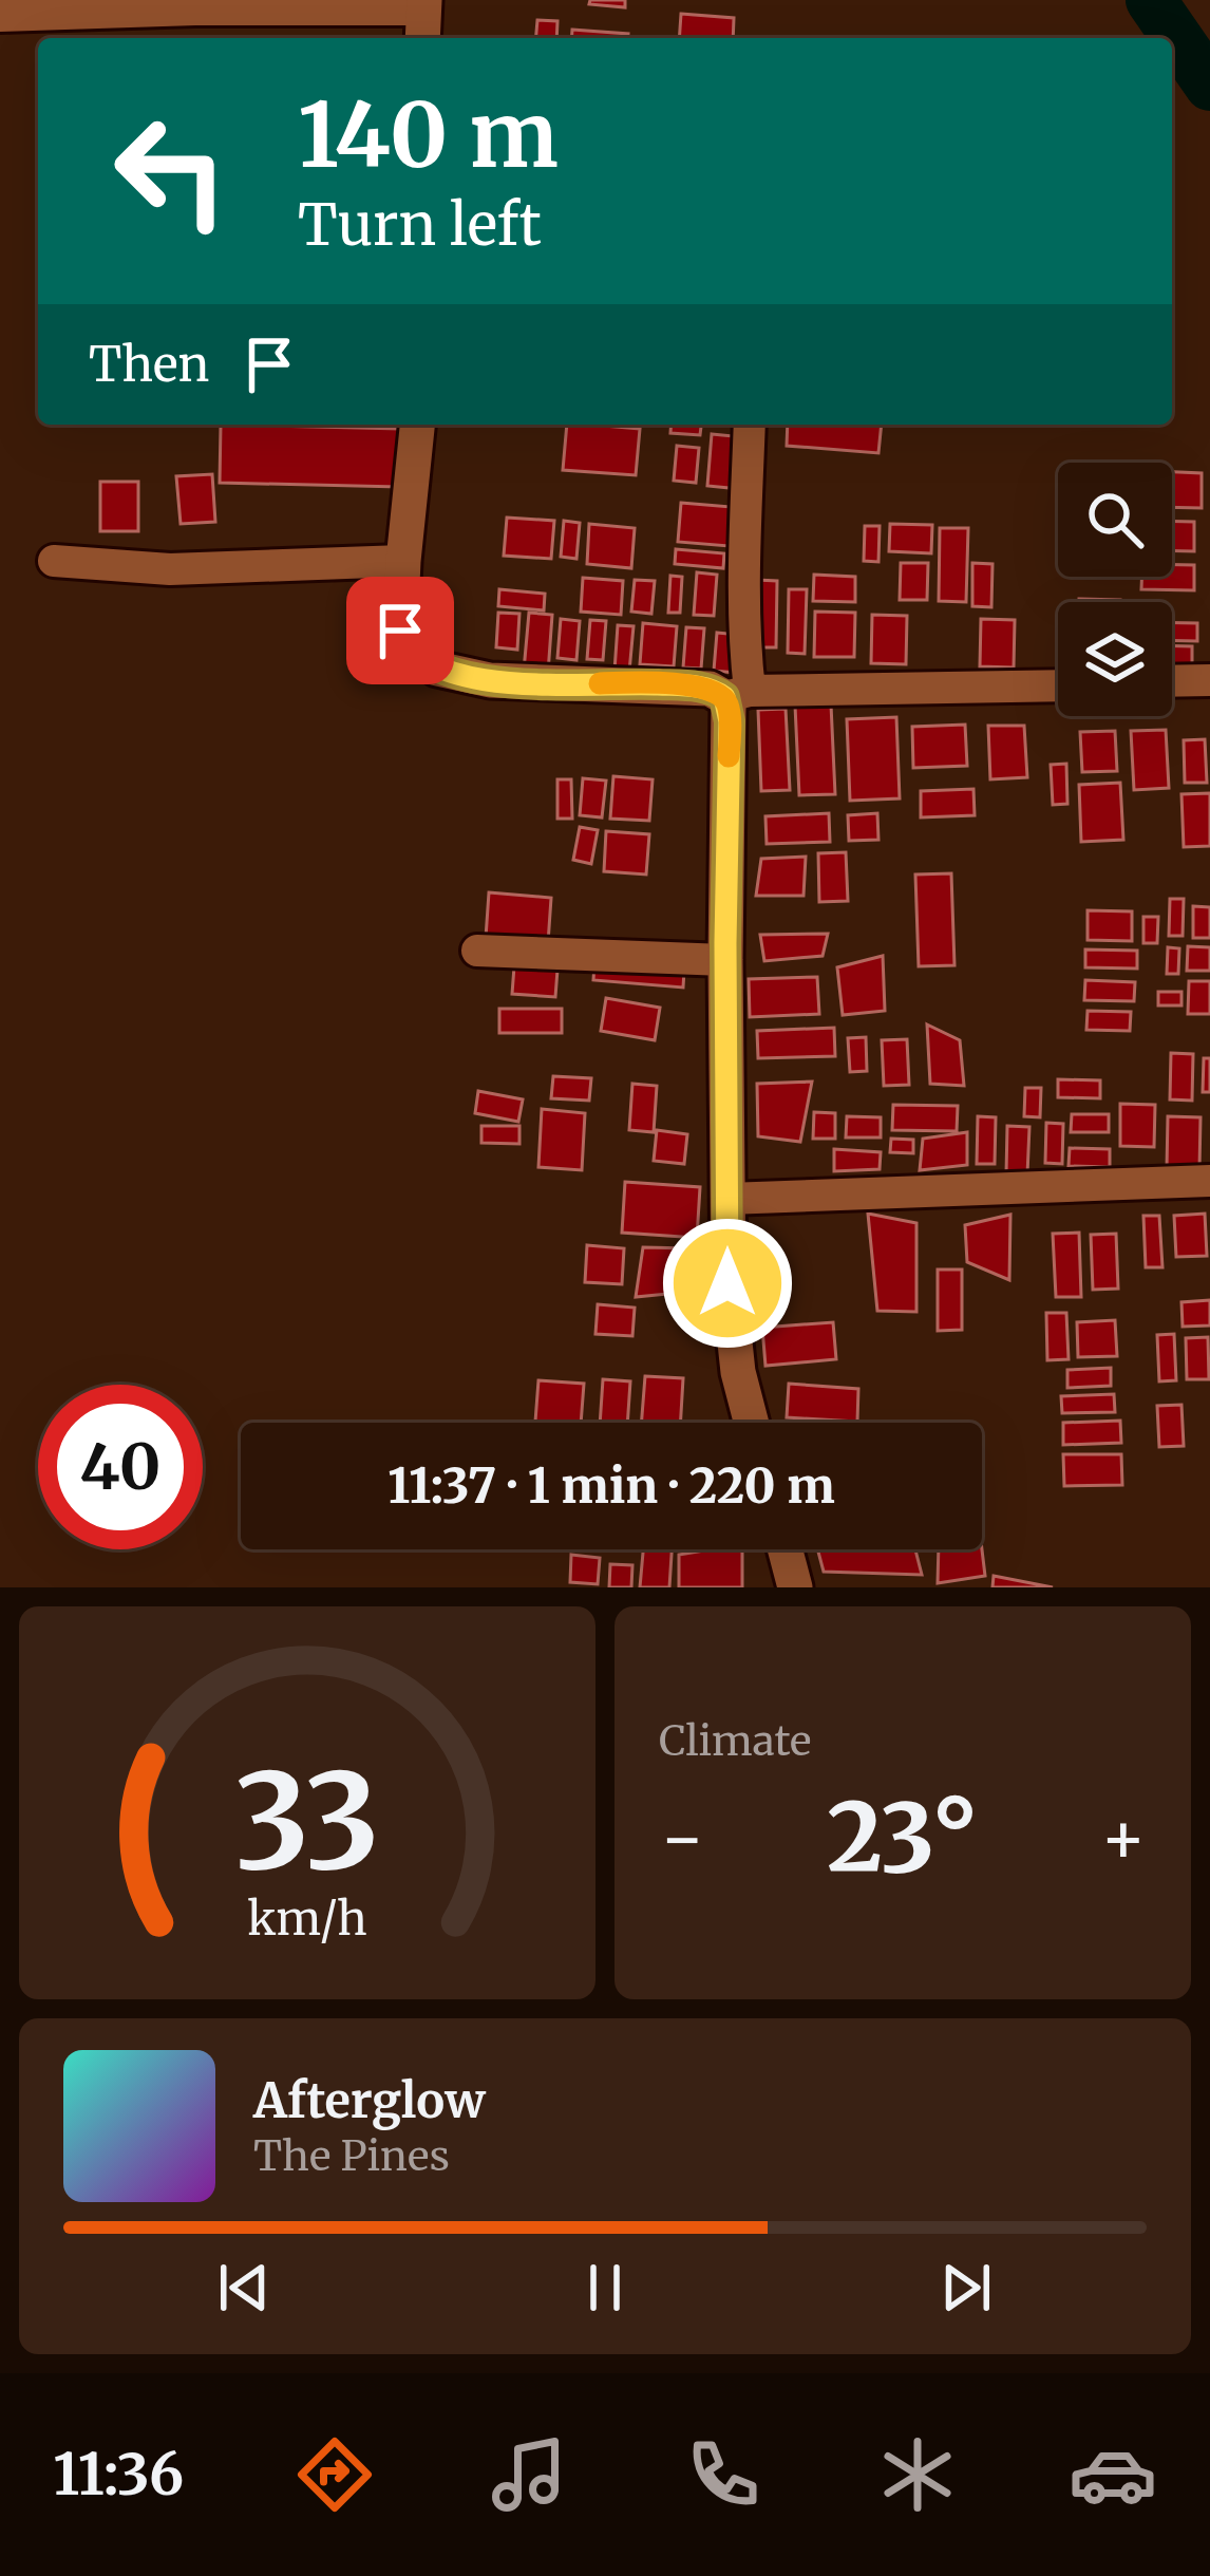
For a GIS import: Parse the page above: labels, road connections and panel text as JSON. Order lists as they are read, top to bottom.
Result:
{
  "page": {
    "turn": ["140 m", "Turn left"],
    "then": "Then",
    "limit": "40",
    "trip": "11:37 · 1 min · 220 m",
    "tile": "Climate",
    "heat": ["−", "23°", "+"],
    "song": ["Afterglow", "The Pines"],
    "tabs": "11:36",
    "gauge": ["33", "km/h"]
  }
}
